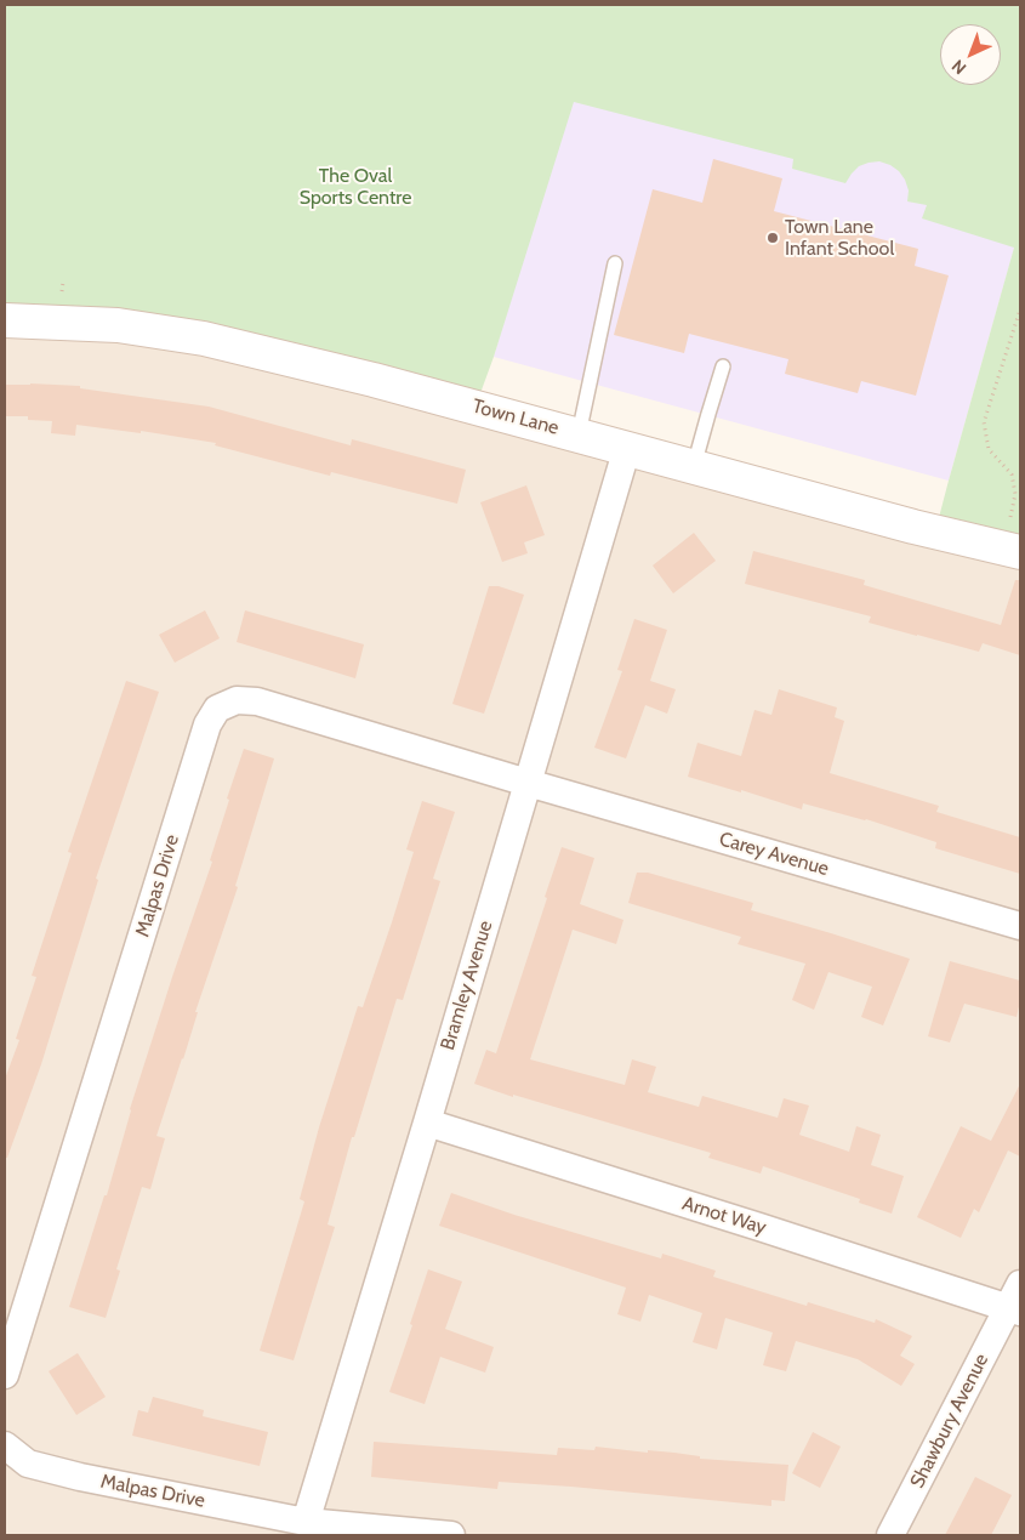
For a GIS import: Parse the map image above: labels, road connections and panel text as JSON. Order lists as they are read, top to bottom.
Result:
{
  "streets": {
    "main road": ["Town Lane"],
    "street": [
      "Carey Avenue",
      "Malpas Drive",
      "Bramley Avenue",
      "Arnot Way",
      "Shawbury Avenue"
    ]
  },
  "crossings": [
    ["Town Lane", "Bramley Avenue"],
    ["Carey Avenue", "Malpas Drive"],
    ["Carey Avenue", "Bramley Avenue"],
    ["Malpas Drive", "Bramley Avenue"],
    ["Bramley Avenue", "Arnot Way"],
    ["Arnot Way", "Shawbury Avenue"]
  ],
  "parks": ["The Oval Sports Centre"],
  "places": ["Town Lane Infant School"],
  "north": "bottom left"
}
